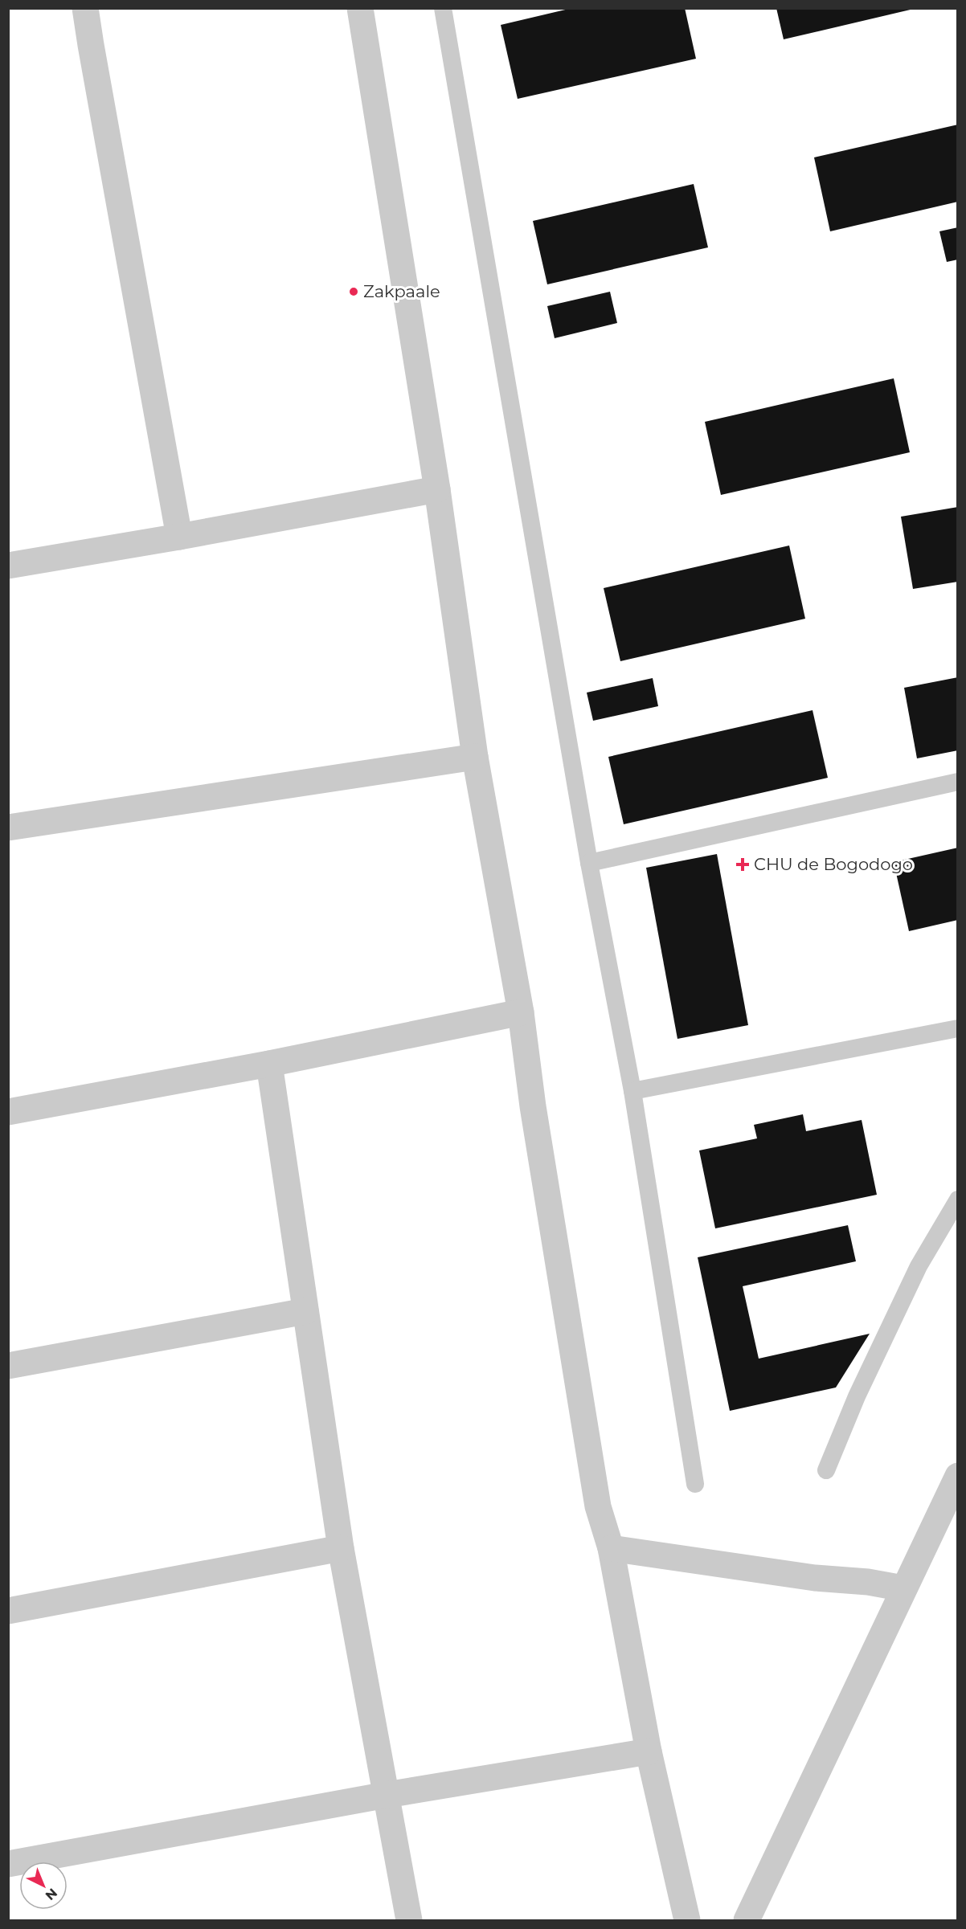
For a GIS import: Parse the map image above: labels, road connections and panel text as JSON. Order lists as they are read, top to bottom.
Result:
{
  "places": {
    "other": ["Zakpaale"],
    "health": ["CHU de Bogodogo"]
  },
  "north": "bottom right"
}
